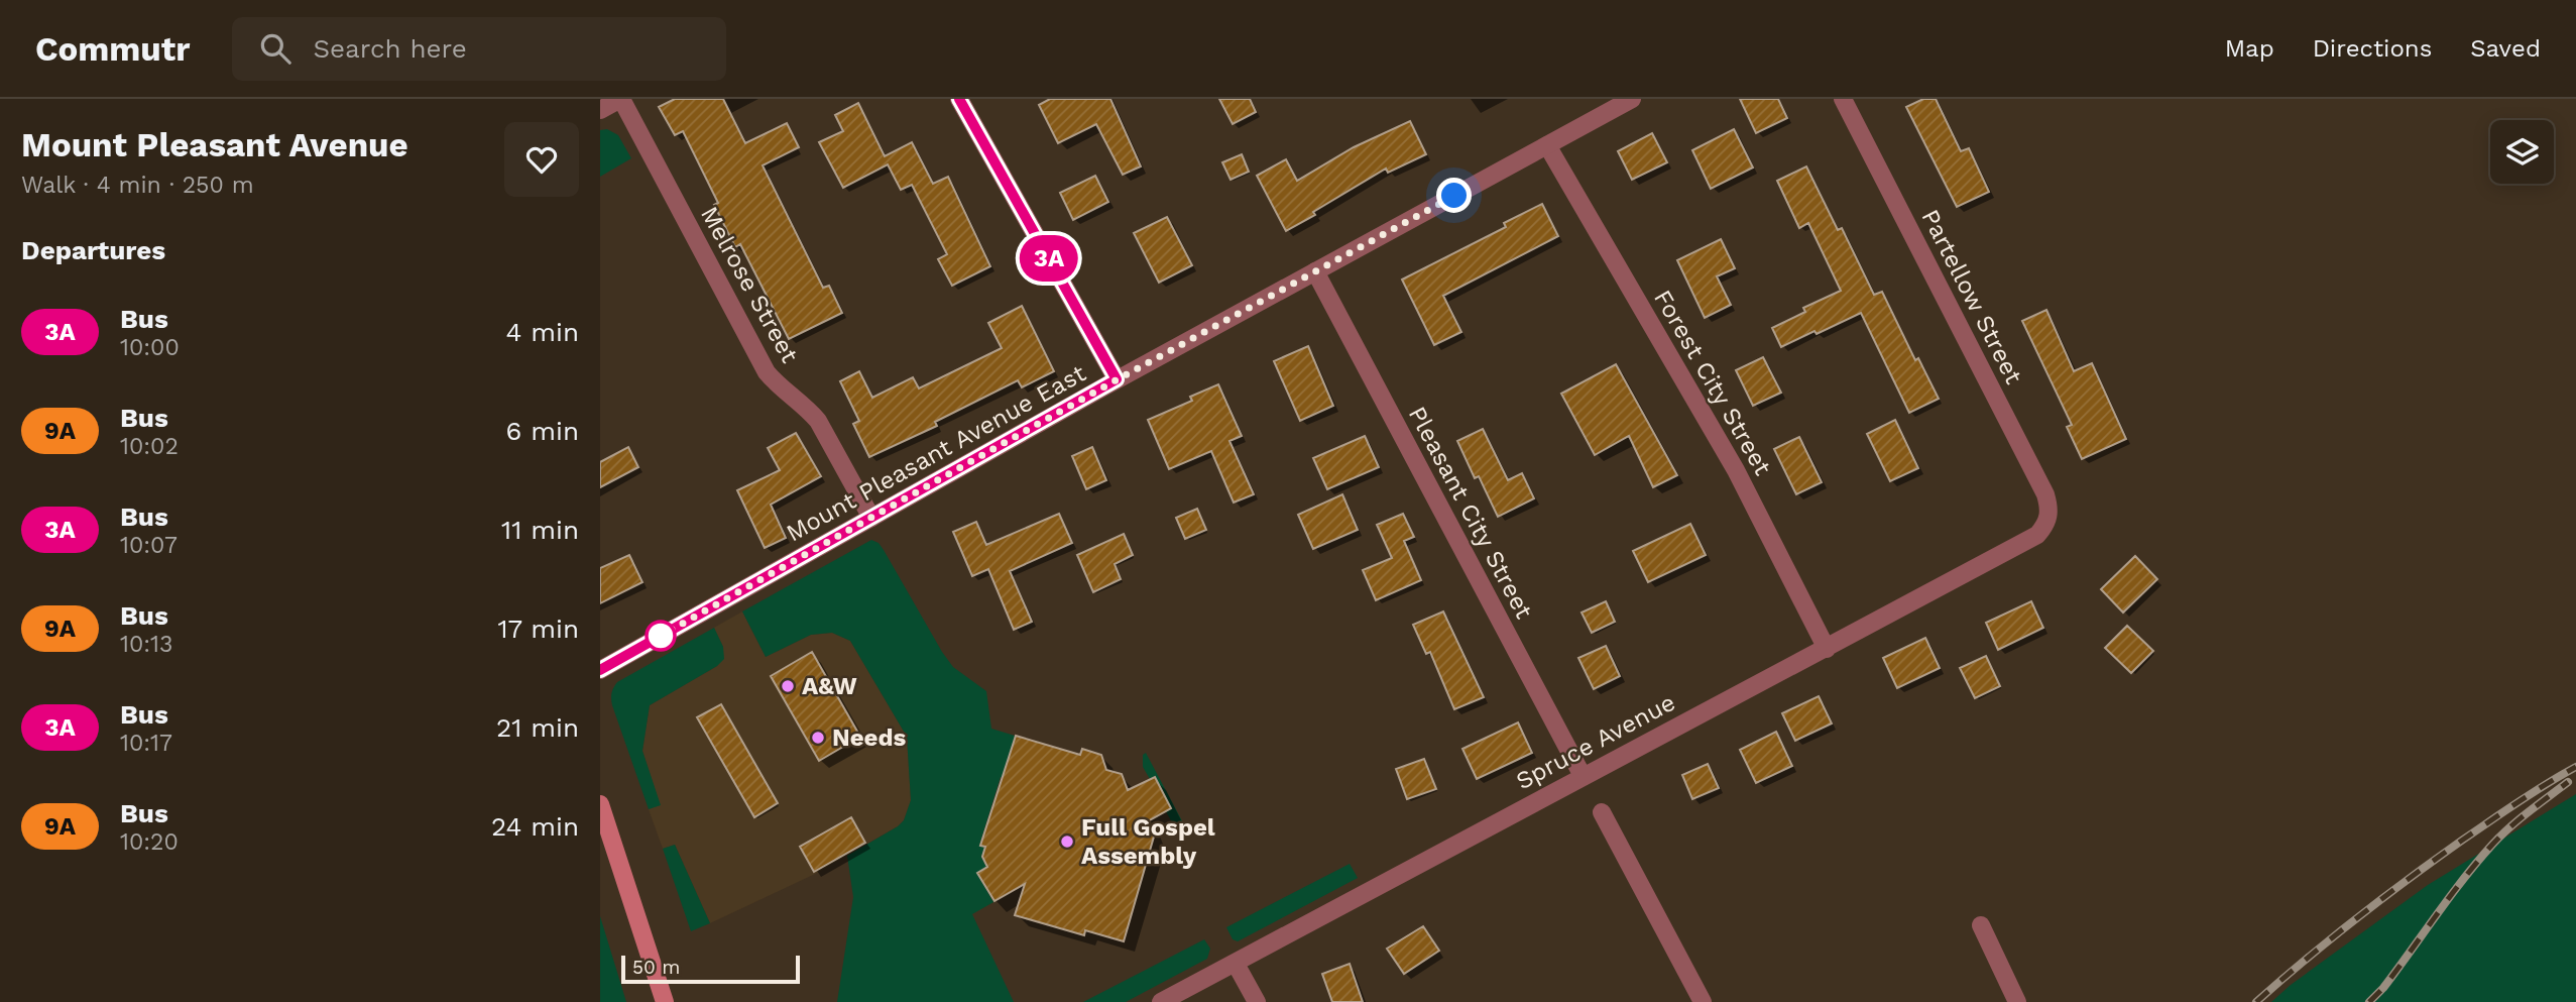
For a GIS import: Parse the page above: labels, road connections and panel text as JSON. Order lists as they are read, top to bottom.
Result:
{
  "streets": {
    "street": [
      "Melrose Street",
      "Partellow Street",
      "Forest City Street",
      "Mount Pleasant Avenue East",
      "Pleasant City Street",
      "Spruce Avenue"
    ]
  },
  "crossings": [
    ["Melrose Street", "Mount Pleasant Avenue East"],
    ["Partellow Street", "Spruce Avenue"],
    ["Forest City Street", "Mount Pleasant Avenue East"],
    ["Forest City Street", "Spruce Avenue"],
    ["Mount Pleasant Avenue East", "Pleasant City Street"],
    ["Pleasant City Street", "Spruce Avenue"]
  ],
  "places": ["A&W", "Needs", "Full Gospel Assembly"],
  "lines": ["bus line 3A"],
  "scale_bar": "50 m",
  "page": {
    "header": "Commutr",
    "search": "Search here",
    "nav": ["Map", "Directions", "Saved"],
    "heading": [
      ["Mount Pleasant Avenue", "Walk · 4 min · 250 m"],
      "Departures"
    ],
    "on_map": "3A",
    "list": [
      {
        "mark": "3A",
        "name": "Bus",
        "note": "10:00",
        "value": "4 min"
      },
      {
        "mark": "9A",
        "name": "Bus",
        "note": "10:02",
        "value": "6 min"
      },
      {
        "mark": "3A",
        "name": "Bus",
        "note": "10:07",
        "value": "11 min"
      },
      {
        "mark": "9A",
        "name": "Bus",
        "note": "10:13",
        "value": "17 min"
      },
      {
        "mark": "3A",
        "name": "Bus",
        "note": "10:17",
        "value": "21 min"
      },
      {
        "mark": "9A",
        "name": "Bus",
        "note": "10:20",
        "value": "24 min"
      }
    ],
    "scale": "50 m"
  }
}
